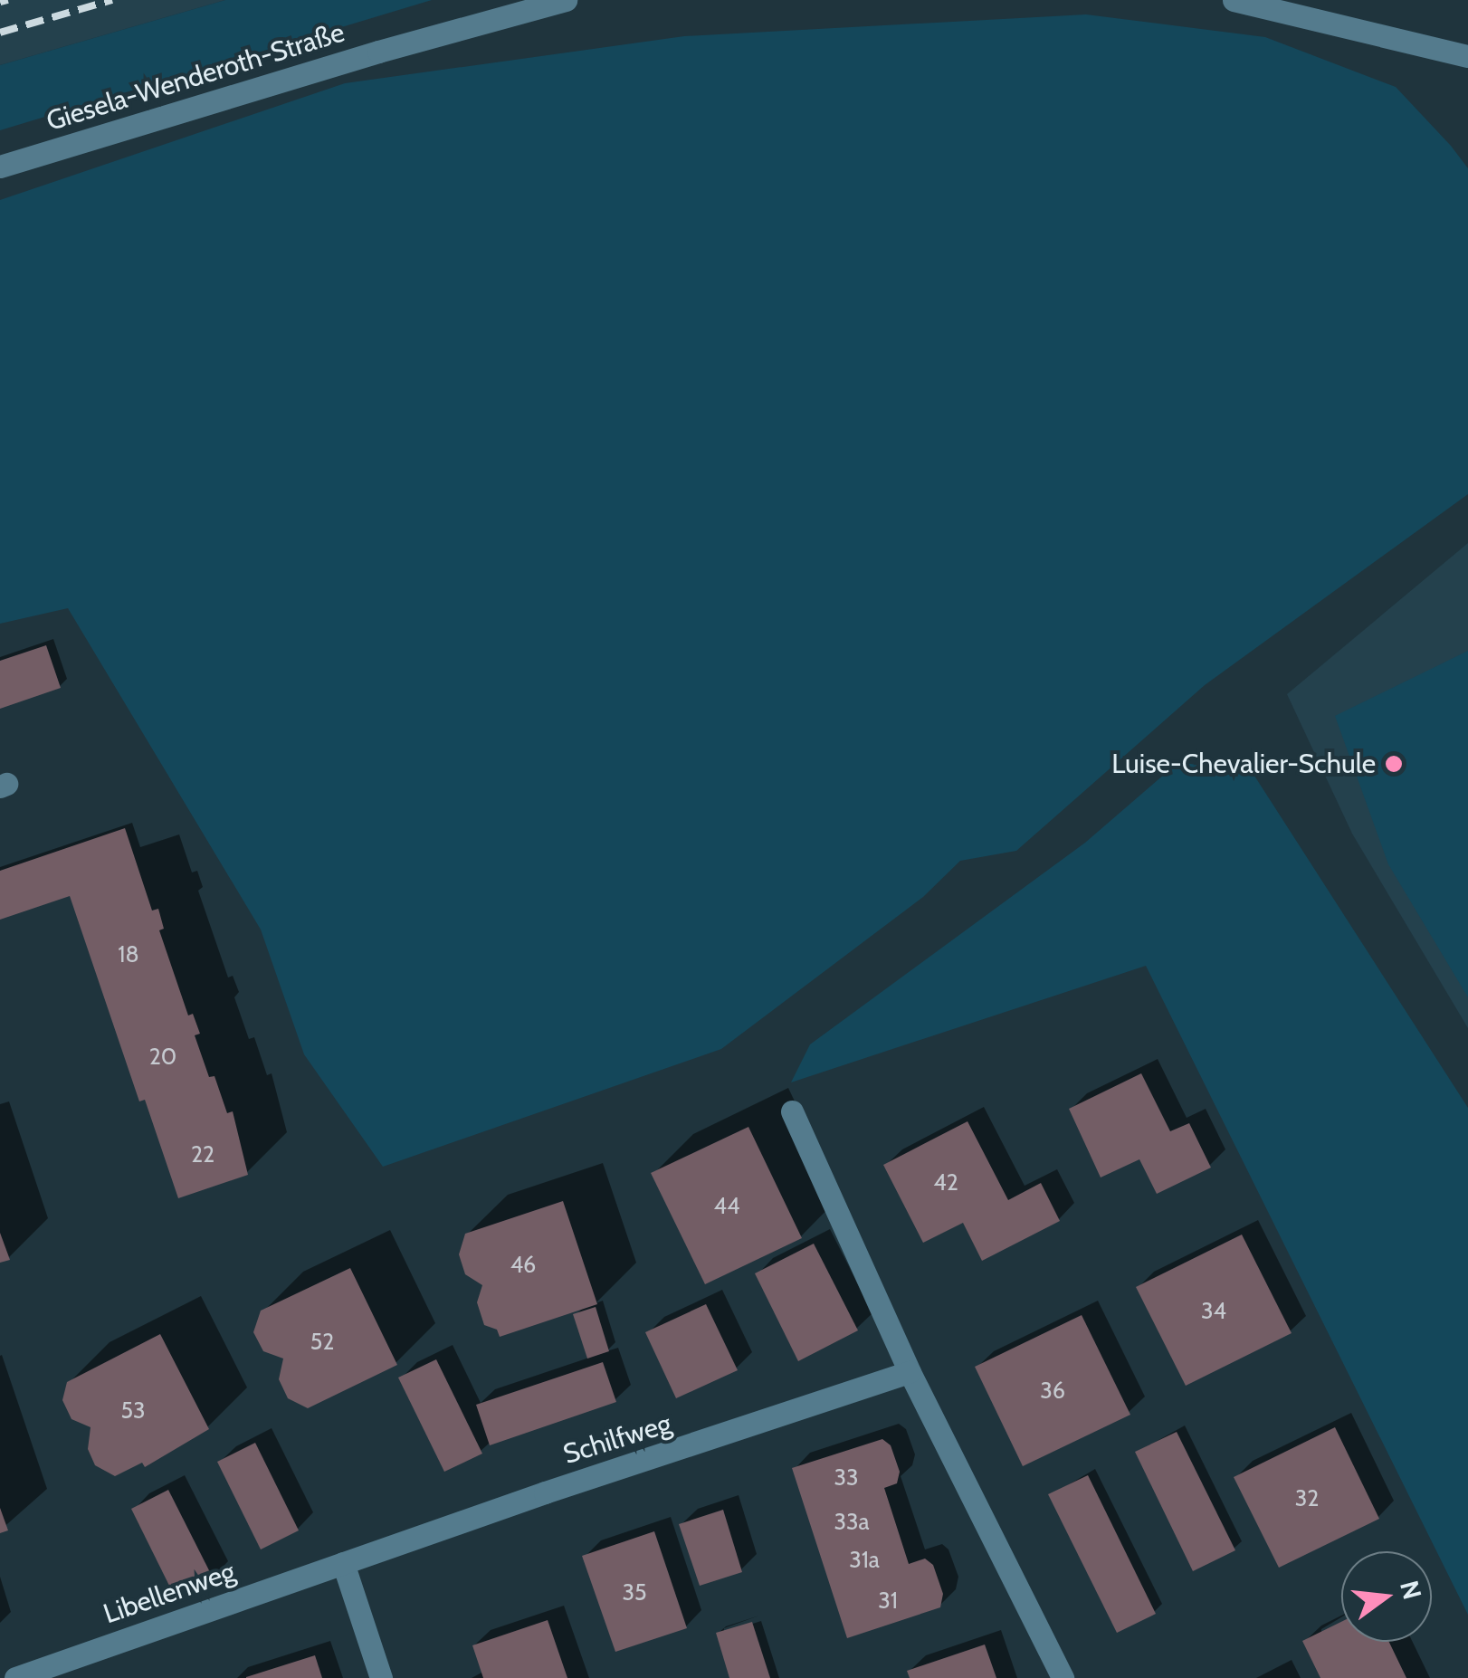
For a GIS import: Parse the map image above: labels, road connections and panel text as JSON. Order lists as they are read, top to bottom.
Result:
{
  "streets": {
    "street": ["Giesela-Wenderoth-Straße", "Schilfweg", "Libellenweg"]
  },
  "crossings": [
    ["Schilfweg", "Libellenweg"]
  ],
  "places": ["Luise-Chevalier-Schule"],
  "house_numbers": [
    "18",
    "20",
    "22",
    "42",
    "44",
    "46",
    "34",
    "52",
    "36",
    "53",
    "33",
    "32",
    "33a",
    "31a",
    "35",
    "31"
  ],
  "north": "right"
}
